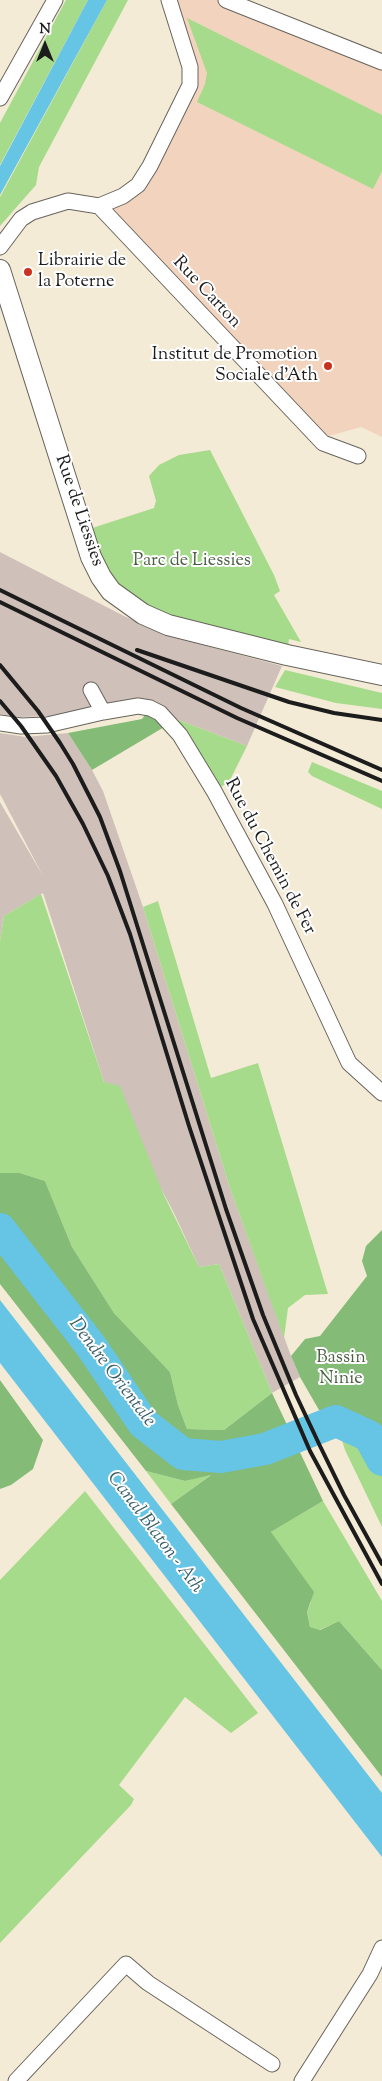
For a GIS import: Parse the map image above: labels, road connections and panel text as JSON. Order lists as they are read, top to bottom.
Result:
{
  "streets": {
    "street": ["Rue Carton", "Rue de Liessies", "Rue du Chemin de Fer"]
  },
  "water": ["Dendre Orientale", "Canal Blaton - Ath"],
  "parks": ["Parc de Liessies", "Bassin Ninie"],
  "places": ["Librairie de la Poterne", "Institut de Promotion Sociale d'Ath"],
  "north": "top"
}
